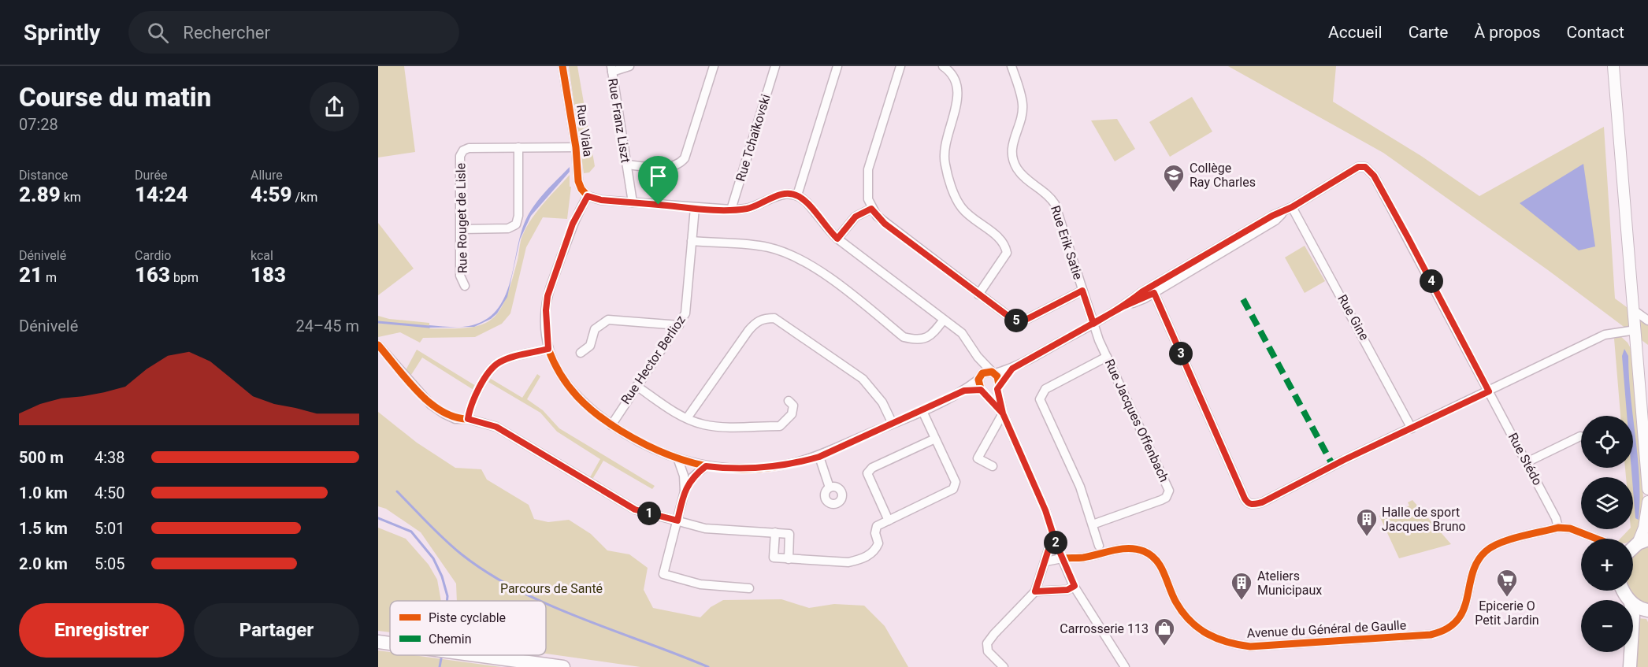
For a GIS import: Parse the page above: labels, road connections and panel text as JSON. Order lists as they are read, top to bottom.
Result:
{
  "streets": {
    "street": [
      "Rue Franz Liszt",
      "Rue Viala",
      "Rue Tchaïkovski",
      "Rue Rouget de Lisle",
      "Rue Erik Satie",
      "Rue Gine",
      "Rue Hector Berlioz",
      "Rue Jacques Offenbach",
      "Rue Stédo",
      "Avenue du Général de Gaulle"
    ]
  },
  "crossings": [
    ["Rue Viala", "Rue Rouget de Lisle"],
    ["Rue Erik Satie", "Rue Jacques Offenbach"],
    ["Rue Gine", "Rue Stédo"],
    ["Rue Stédo", "Avenue du Général de Gaulle"]
  ],
  "parks": ["Parcours de Santé"],
  "places": {
    "school or university": ["Collège Ray Charles"],
    "building": ["Halle de sport Jacques Bruno", "Ateliers Municipaux"],
    "supermarket": ["Epicerie O Petit Jardin"],
    "shop": ["Carrosserie 113"]
  },
  "legend": ["Piste cyclable", "Chemin"],
  "page": {
    "header": "Sprintly",
    "search": "Rechercher",
    "nav": [
      "Accueil",
      "Carte",
      "À propos",
      "Contact"
    ],
    "heading": ["Course du matin", "07:28"],
    "stats": [
      ["Distance", "2.89 km"],
      ["Durée", "14:24"],
      ["Allure", "4:59 /km"],
      ["Dénivelé", "21 m"],
      ["Cardio", "163 bpm"],
      ["kcal", "183"]
    ],
    "pins": [
      "4",
      "5",
      "3",
      "1",
      "2"
    ],
    "chart": ["Dénivelé", "24–45 m"],
    "map_buttons": ["+", "−"],
    "list": [
      {
        "name": "500 m",
        "note": "4:38"
      },
      {
        "name": "1.0 km",
        "note": "4:50"
      },
      {
        "name": "1.5 km",
        "note": "5:01"
      },
      {
        "name": "2.0 km",
        "note": "5:05"
      }
    ],
    "buttons": ["Enregistrer", "Partager"]
  }
}
